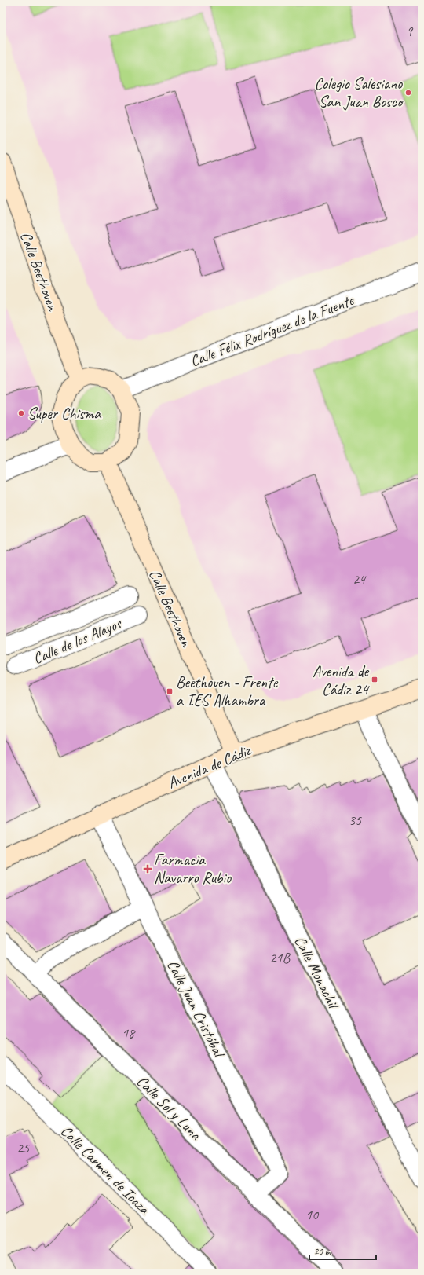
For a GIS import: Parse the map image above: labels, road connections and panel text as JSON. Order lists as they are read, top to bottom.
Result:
{
  "streets": {
    "main road": ["Calle Beethoven", "Avenida de Cádiz"],
    "street": [
      "Calle Félix Rodríguez de la Fuente",
      "Calle de los Alayos",
      "Calle Monachil",
      "Calle Juan Cristóbal",
      "Calle Sol y Luna",
      "Calle Carmen de Icaza"
    ]
  },
  "crossings": [
    ["Calle Beethoven", "Calle Félix Rodríguez de la Fuente"],
    ["Calle Beethoven", "Avenida de Cádiz"],
    ["Avenida de Cádiz", "Calle Monachil"],
    ["Avenida de Cádiz", "Calle Juan Cristóbal"],
    ["Calle Juan Cristóbal", "Calle Sol y Luna"]
  ],
  "places": {
    "other": ["Colegio Salesiano San Juan Bosco", "Super Chisma"],
    "transit": ["Avenida de Cádiz 24", "Beethoven - Frente a IES Alhambra"],
    "health": ["Farmacia Navarro Rubio"]
  },
  "house_numbers": [
    "9",
    "24",
    "35",
    "21B",
    "18",
    "25",
    "10"
  ],
  "scale_bar": "20 m"
}
